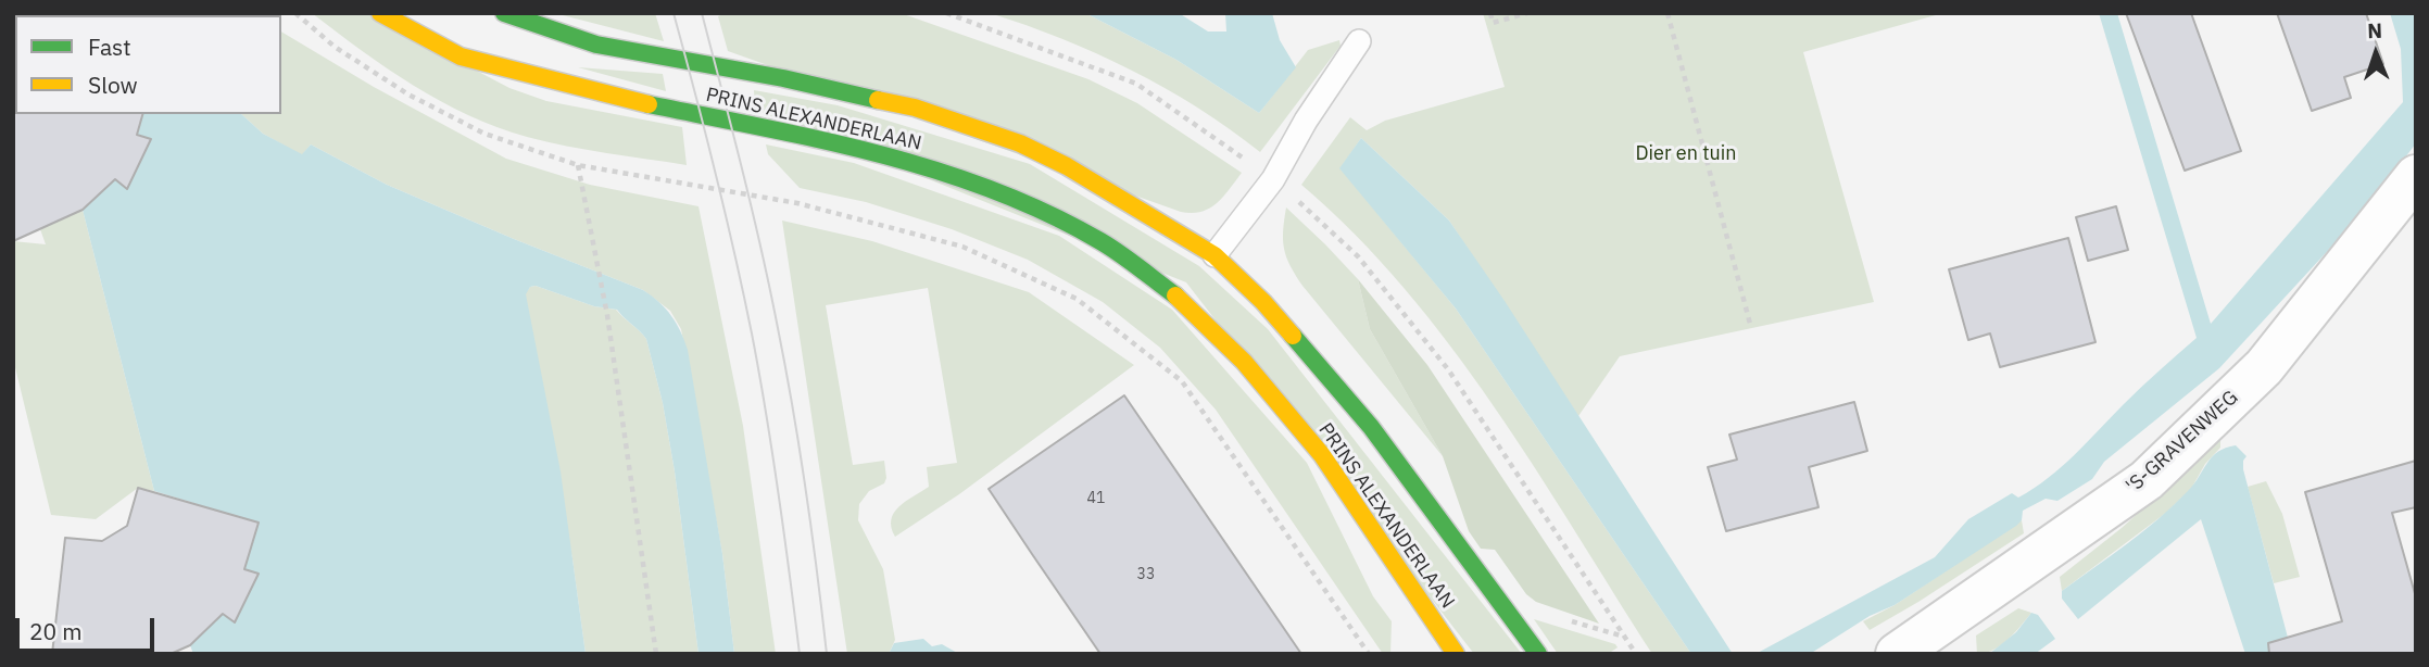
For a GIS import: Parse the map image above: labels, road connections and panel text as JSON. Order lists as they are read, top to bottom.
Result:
{
  "streets": {
    "main road": ["PRINS ALEXANDERLAAN"],
    "street": ["'S-GRAVENWEG"]
  },
  "parks": ["Dier en tuin"],
  "house_numbers": ["41", "33"],
  "legend": ["Fast", "Slow"],
  "scale_bar": "20 m",
  "north": "top"
}
